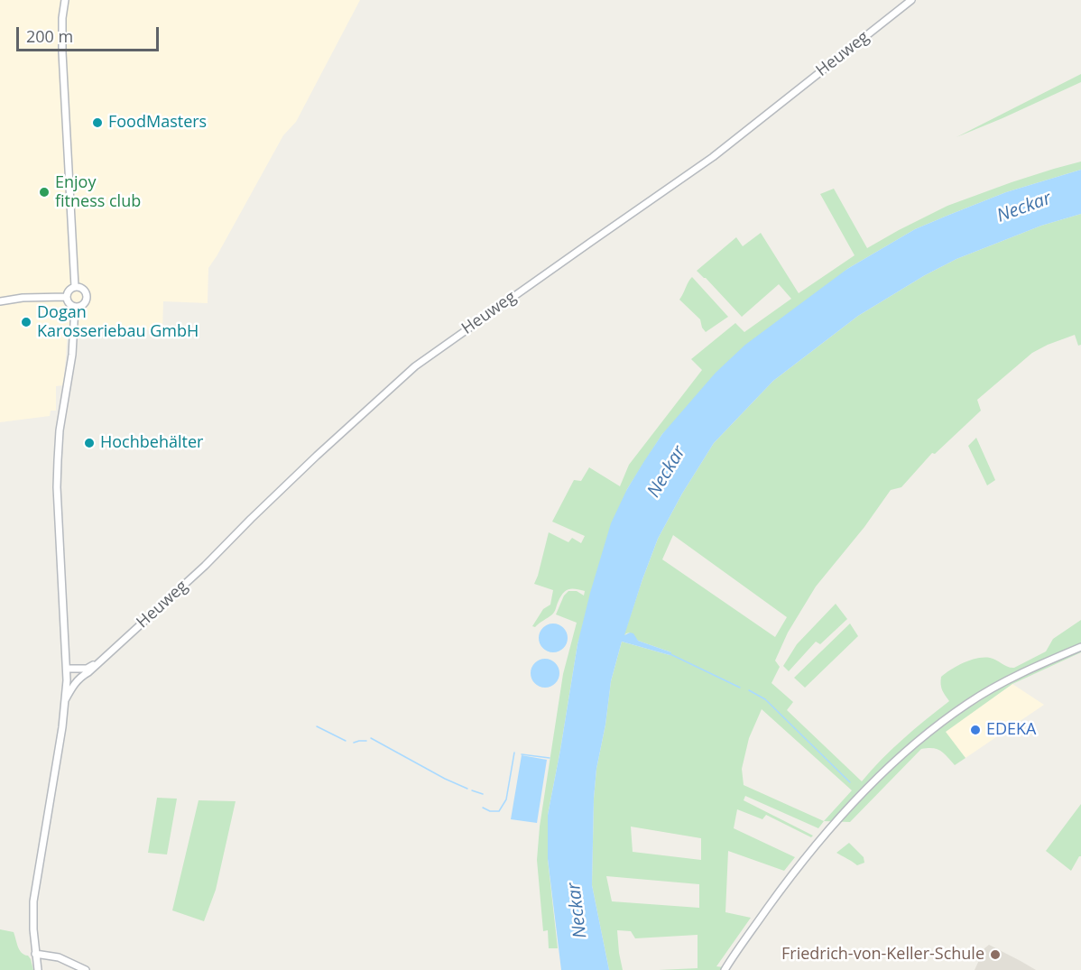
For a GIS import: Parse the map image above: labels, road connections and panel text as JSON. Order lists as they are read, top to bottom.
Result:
{
  "streets": {
    "main road": ["Heuweg"]
  },
  "water": ["Neckar"],
  "places": [
    "FoodMasters",
    "Enjoy fitness club",
    "Dogan Karosseriebau GmbH",
    "Hochbehälter",
    "EDEKA",
    "Friedrich-von-Keller-Schule"
  ],
  "scale_bar": "200 m"
}
